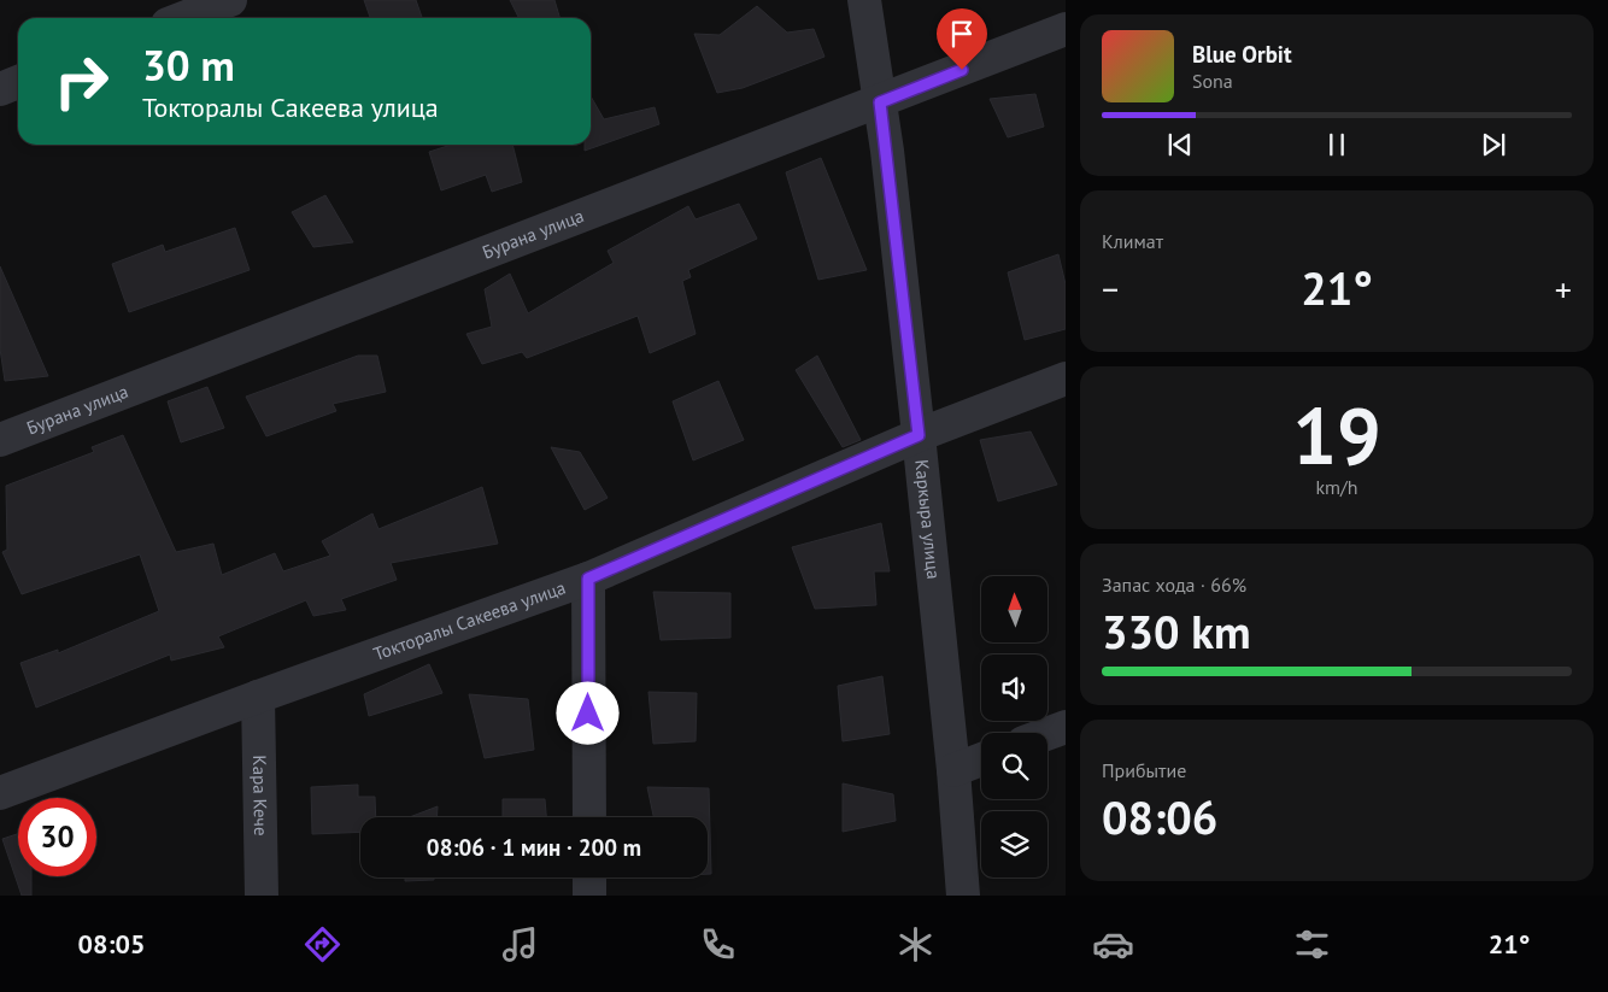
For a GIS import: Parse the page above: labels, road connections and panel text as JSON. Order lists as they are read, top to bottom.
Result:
{
  "streets": {
    "street": [
      "Бурана улица",
      "Каркыра улица",
      "Токторалы Сакеева улица",
      "Кара Кече"
    ]
  },
  "crossings": [
    ["Бурана улица", "Каркыра улица"],
    ["Каркыра улица", "Токторалы Сакеева улица"],
    ["Токторалы Сакеева улица", "Кара Кече"]
  ],
  "north": "top",
  "page": {
    "turn": ["30 m", "Токторалы Сакеева улица"],
    "song": ["Blue Orbit", "Sona"],
    "tile": [
      "Климат",
      ["19", "km/h"],
      ["Запас хода · 66%", "330 km"],
      ["Прибытие", "08:06"]
    ],
    "heat": ["−", "21°", "+"],
    "limit": "30",
    "trip": "08:06 · 1 мин · 200 m",
    "tabs": ["08:05", "21°"]
  }
}
